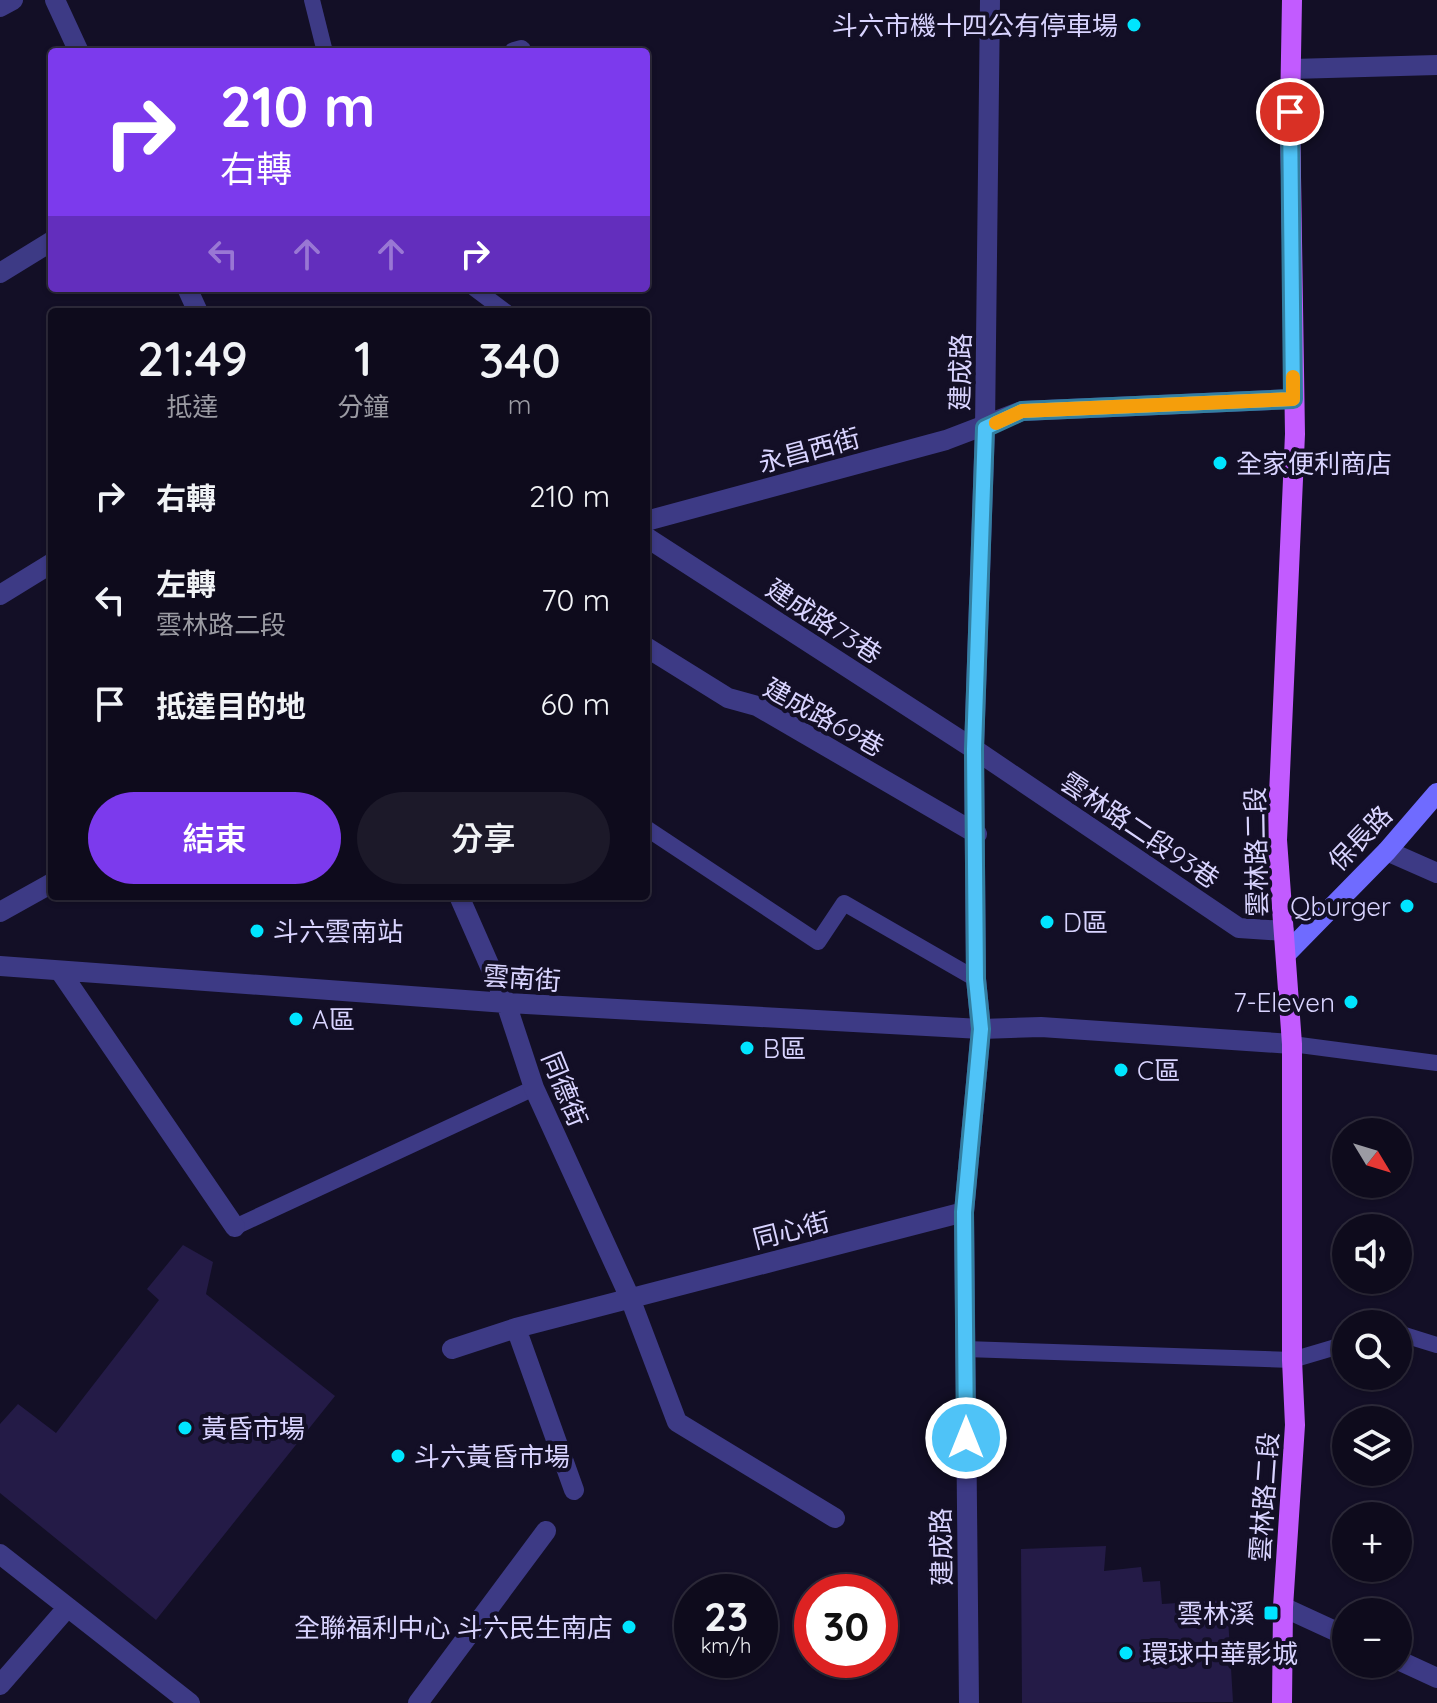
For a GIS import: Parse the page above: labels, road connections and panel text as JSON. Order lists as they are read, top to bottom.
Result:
{
  "streets": {
    "main road": ["雲林路二段"],
    "street": [
      "建成路",
      "永昌西街",
      "建成路73巷",
      "建成路69巷",
      "雲林路二段93巷",
      "保長路",
      "雲南街",
      "同德街",
      "同心街"
    ]
  },
  "crossings": [
    ["建成路", "永昌西街"],
    ["建成路", "建成路73巷"],
    ["建成路", "建成路69巷"],
    ["建成路", "雲林路二段93巷"],
    ["建成路", "雲南街"],
    ["建成路", "同心街"],
    ["永昌西街", "雲林路二段"],
    ["建成路73巷", "雲林路二段93巷"],
    ["雲林路二段93巷", "雲林路二段"],
    ["保長路", "雲林路二段"],
    ["雲林路二段", "雲南街"],
    ["雲南街", "同德街"],
    ["同德街", "同心街"]
  ],
  "places": {
    "other": [
      "斗六市機十四公有停車場",
      "全家便利商店",
      "Qburger",
      "D區",
      "斗六雲南站",
      "7-Eleven",
      "A區",
      "B區",
      "C區",
      "黃昏市場",
      "斗六黃昏市場",
      "全聯福利中心 斗六民生南店",
      "環球中華影城"
    ],
    "transit": ["雲林溪"]
  },
  "north": "bottom right",
  "page": {
    "turn": ["210 m", "右轉"],
    "eta": [
      "21:49",
      "抵達",
      "1",
      "分鐘",
      "340",
      "m"
    ],
    "list": [
      {
        "name": "右轉",
        "value": "210 m"
      },
      {
        "name": "左轉",
        "note": "雲林路二段",
        "value": "70 m"
      },
      {
        "name": "抵達目的地",
        "value": "60 m"
      }
    ],
    "buttons": ["結束", "分享"],
    "map_buttons": ["+", "−"],
    "speed": "23 km/h",
    "limit": "30"
  }
}
